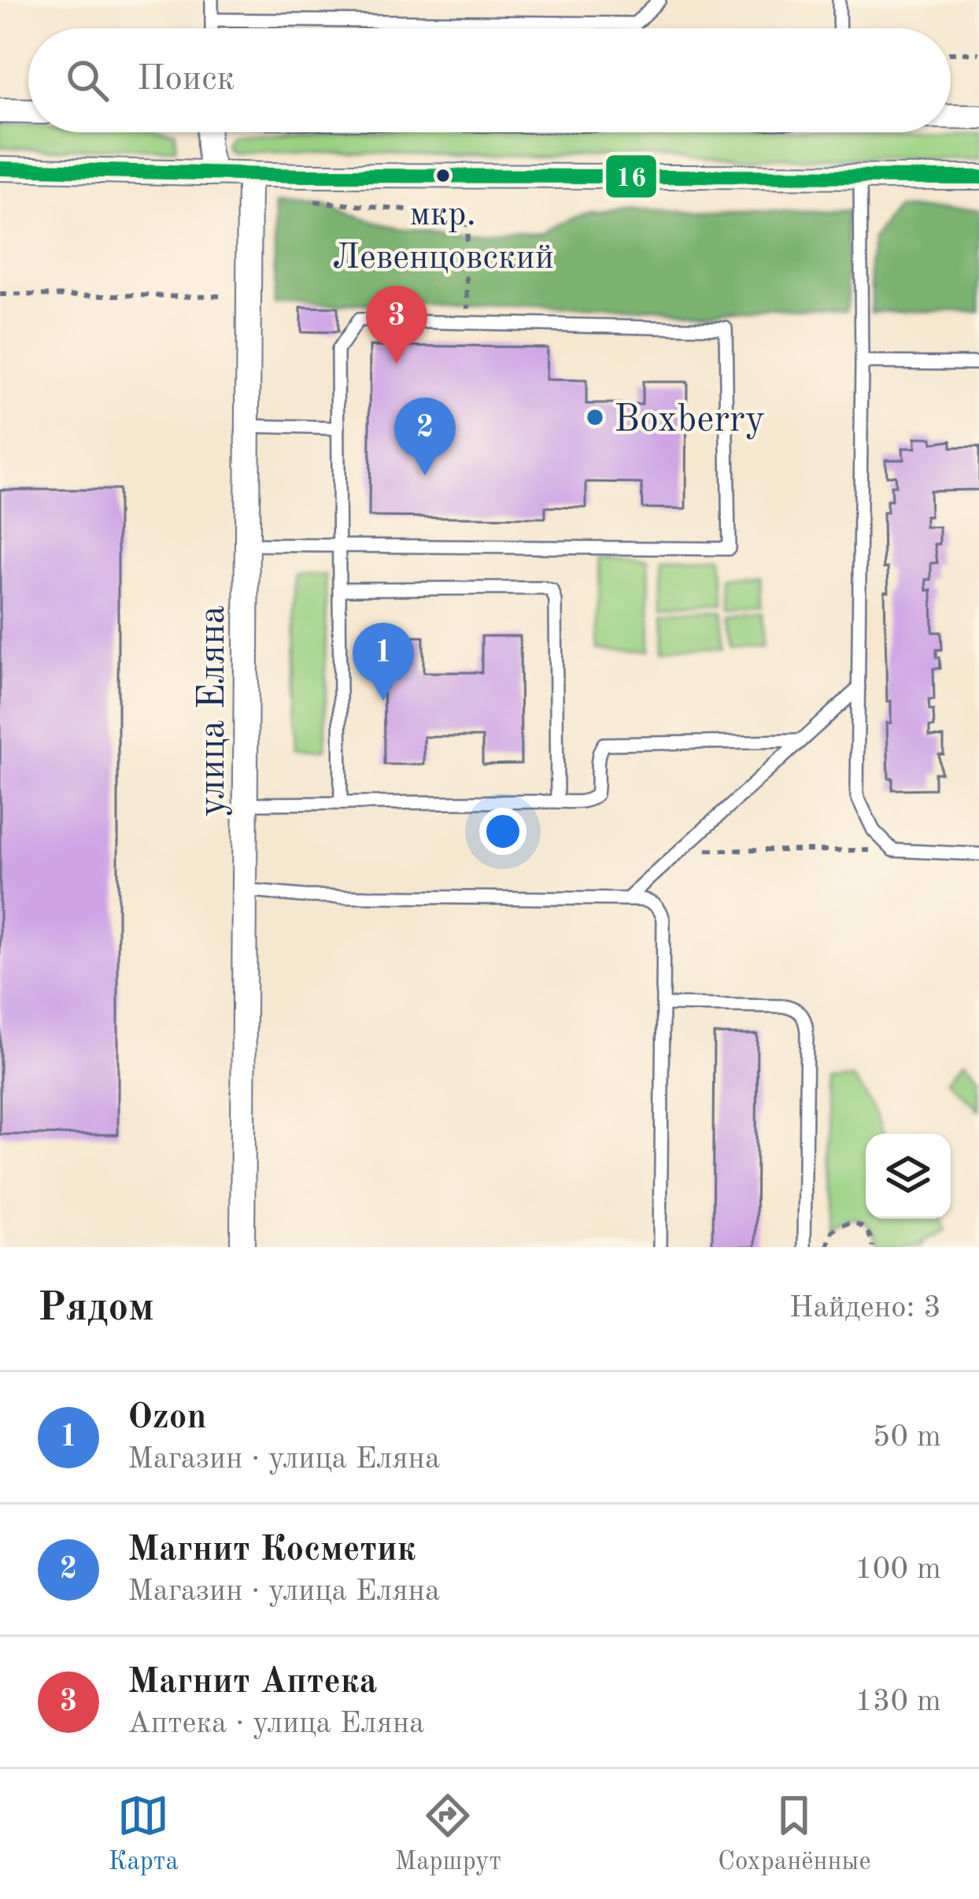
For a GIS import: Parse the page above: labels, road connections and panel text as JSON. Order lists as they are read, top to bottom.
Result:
{
  "streets": {
    "street": ["улица Еляна"]
  },
  "places": ["мкр. Левенцовский", "Boxberry"],
  "lines": ["transit line 16"],
  "page": {
    "search": "Поиск",
    "pins": ["3", "2", "1"],
    "heading": ["Рядом", "Найдено: 3"],
    "list": [
      {
        "mark": "1",
        "name": "Ozon",
        "note": "Магазин · улица Еляна",
        "value": "50 m"
      },
      {
        "mark": "2",
        "name": "Магнит Косметик",
        "note": "Магазин · улица Еляна",
        "value": "100 m"
      },
      {
        "mark": "3",
        "name": "Магнит Аптека",
        "note": "Аптека · улица Еляна",
        "value": "130 m"
      }
    ],
    "nav": ["Карта", "Маршрут", "Сохранённые"]
  }
}
